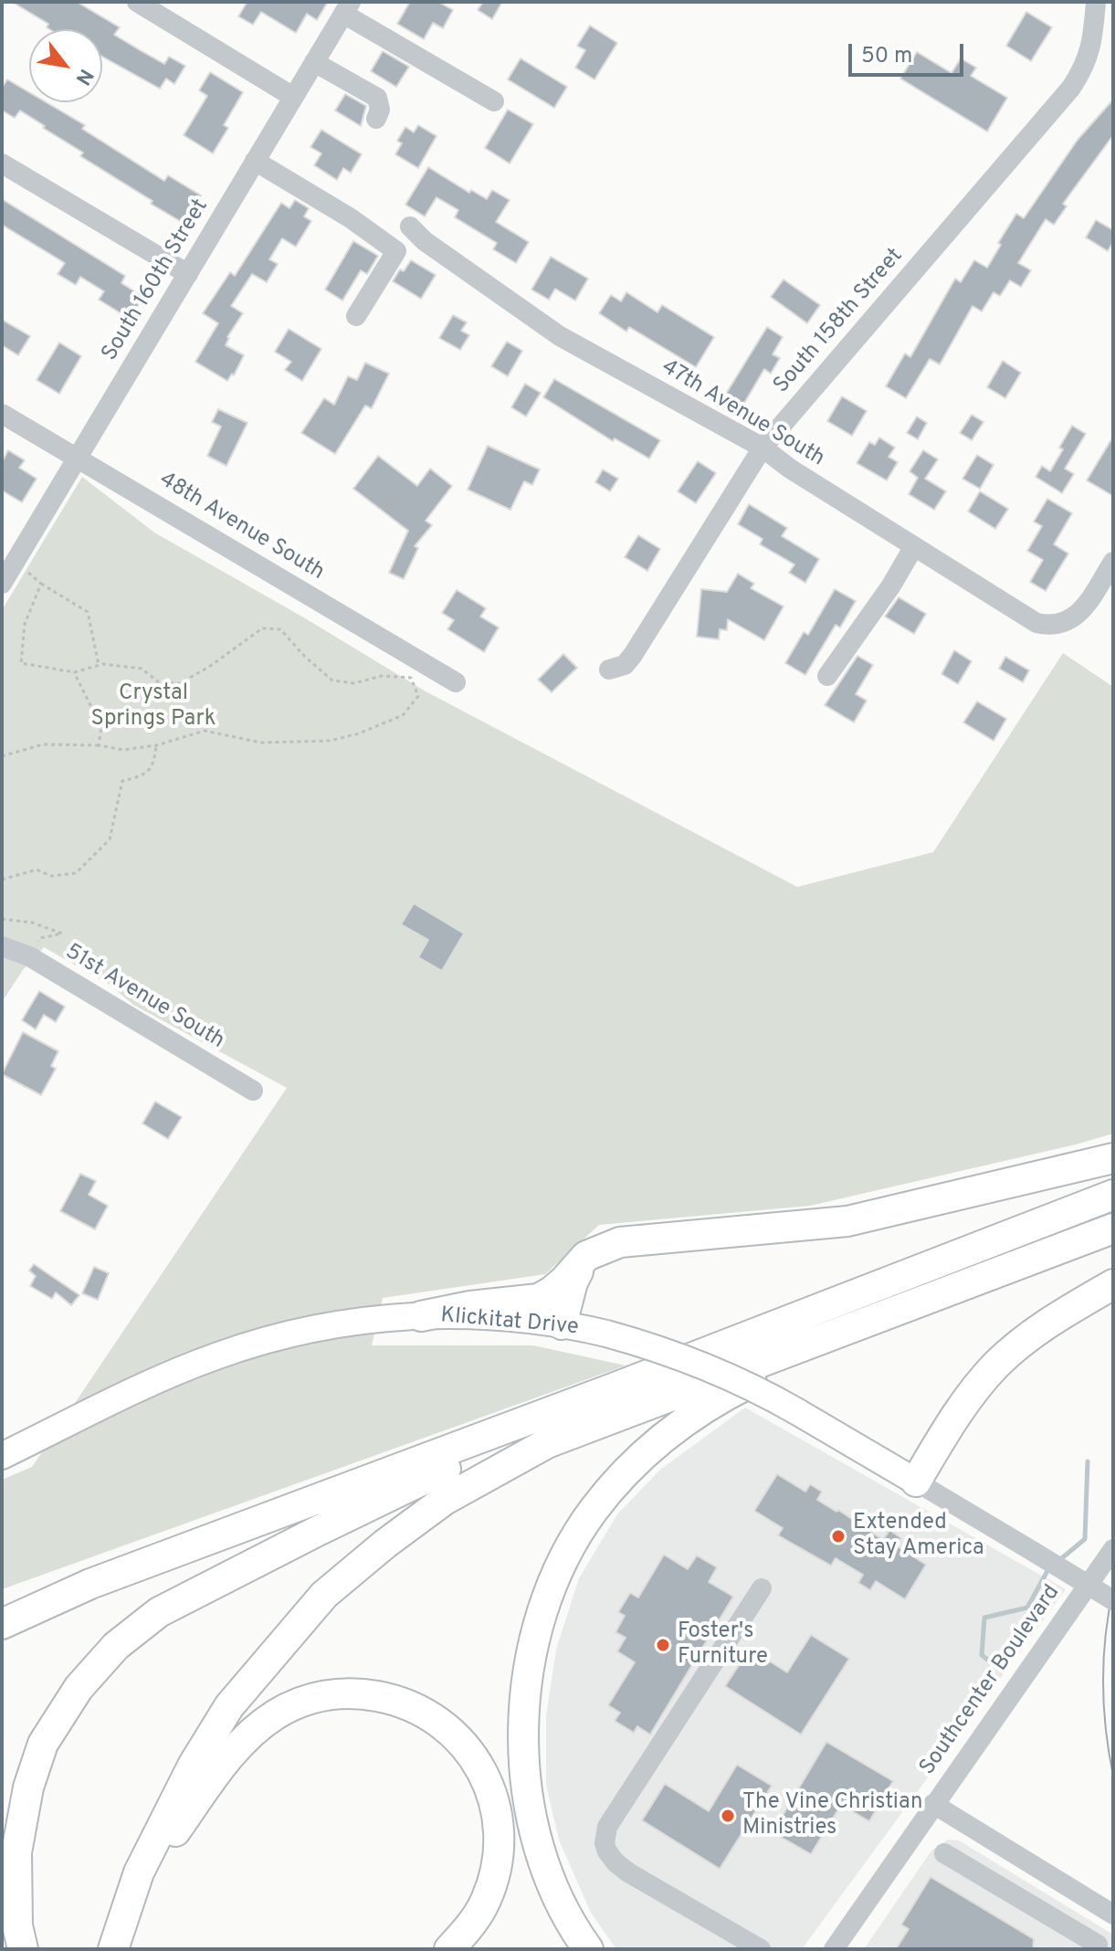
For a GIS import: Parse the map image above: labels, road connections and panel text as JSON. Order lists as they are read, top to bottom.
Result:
{
  "streets": {
    "main road": ["Klickitat Drive"],
    "street": [
      "South 160th Street",
      "South 158th Street",
      "47th Avenue South",
      "48th Avenue South",
      "51st Avenue South",
      "Southcenter Boulevard"
    ]
  },
  "crossings": [
    ["South 160th Street", "48th Avenue South"],
    ["South 158th Street", "47th Avenue South"]
  ],
  "parks": ["Crystal Springs Park"],
  "places": ["Extended Stay America", "Foster's Furniture", "The Vine Christian Ministries"],
  "scale_bar": "50 m",
  "north": "bottom right"
}
